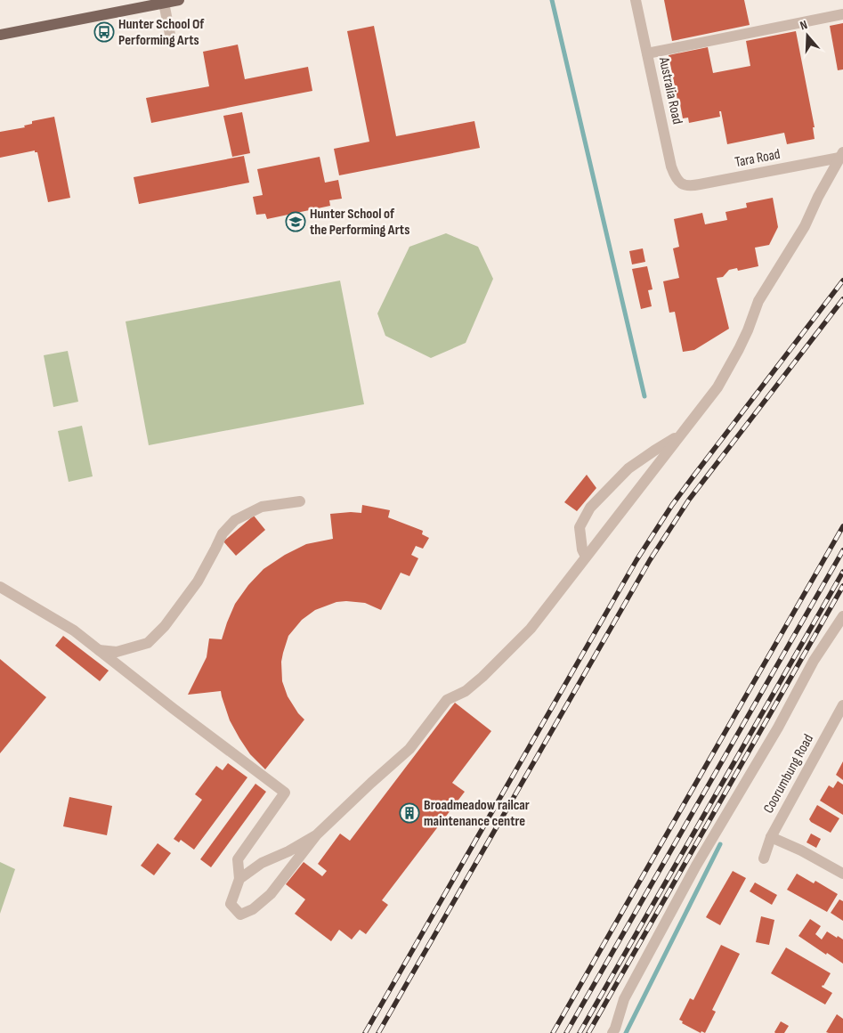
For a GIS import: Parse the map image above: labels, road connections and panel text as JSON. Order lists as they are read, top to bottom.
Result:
{
  "streets": {
    "street": ["Australia Road", "Tara Road", "Coorumbung Road"]
  },
  "crossings": [
    ["Australia Road", "Tara Road"]
  ],
  "places": {
    "bus stop": ["Hunter School Of Performing Arts"],
    "school or university": ["Hunter School of the Performing Arts"],
    "building": ["Broadmeadow railcar maintenance centre"]
  },
  "north": "top"
}
